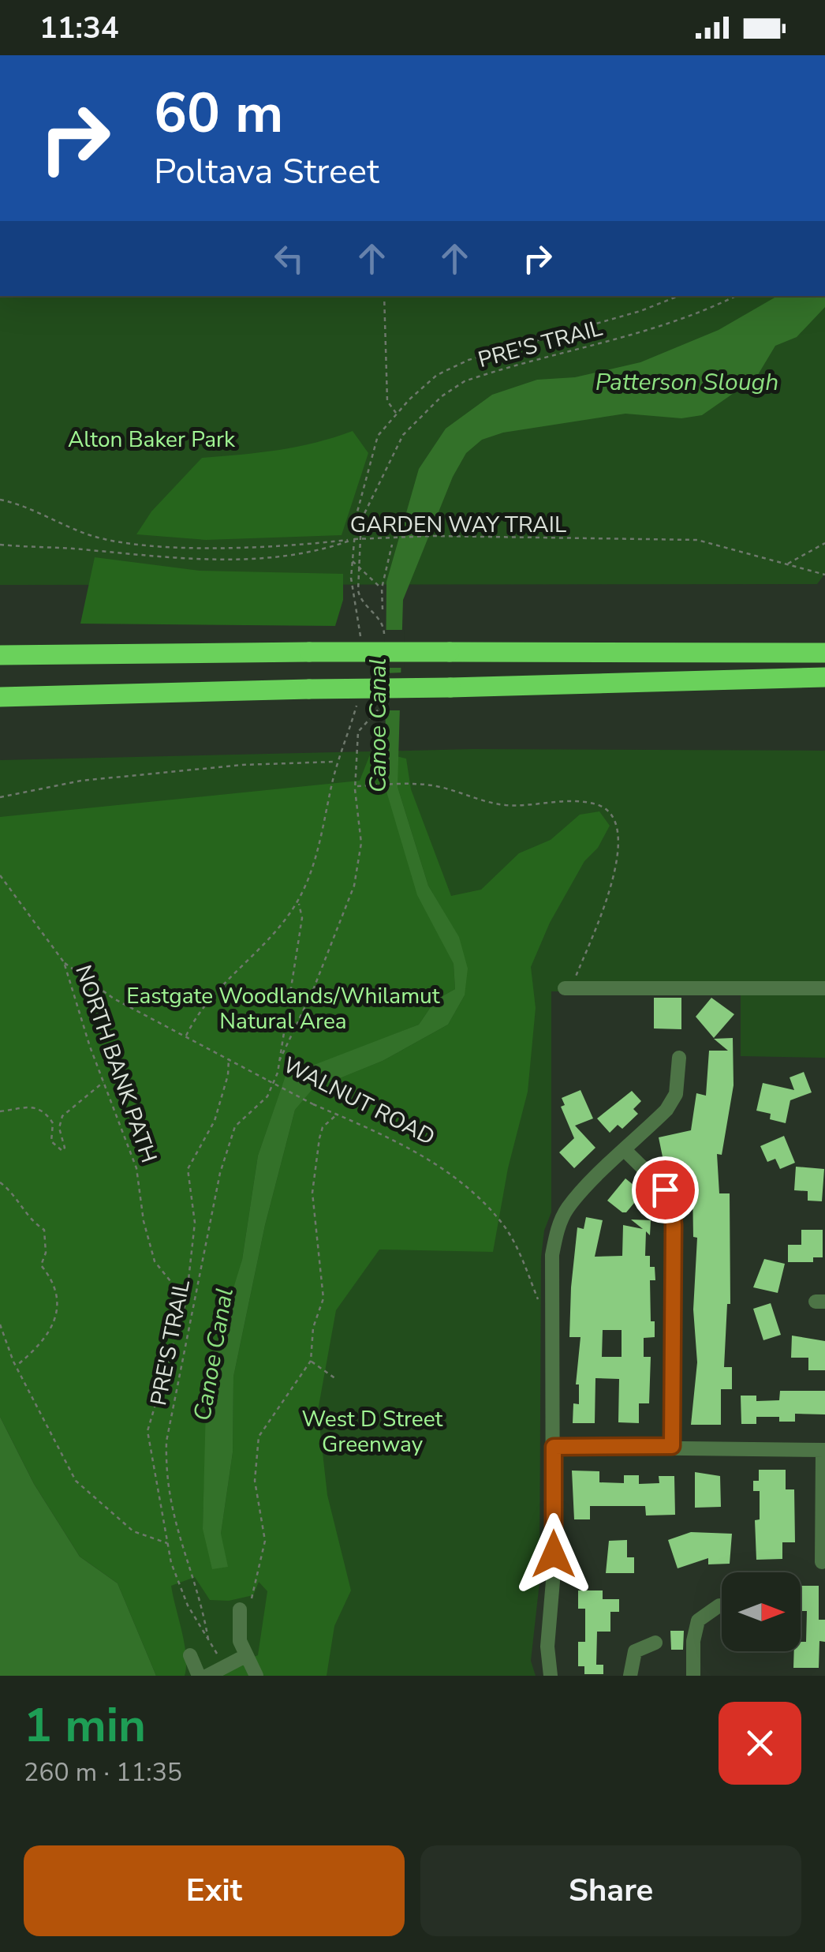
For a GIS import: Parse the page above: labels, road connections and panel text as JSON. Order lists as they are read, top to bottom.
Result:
{
  "streets": {
    "path": [
      "PRE'S TRAIL",
      "GARDEN WAY TRAIL",
      "NORTH BANK PATH",
      "WALNUT ROAD"
    ]
  },
  "crossings": [
    ["PRE'S TRAIL", "GARDEN WAY TRAIL"],
    ["NORTH BANK PATH", "WALNUT ROAD"]
  ],
  "water": ["Patterson Slough", "Canoe Canal"],
  "parks": ["Alton Baker Park", "Eastgate Woodlands/Whilamut Natural Area", "West D Street Greenway"],
  "north": "right",
  "page": {
    "status": "11:34",
    "turn": ["60 m", "Poltava Street"],
    "heading": ["1 min", "260 m · 11:35"],
    "buttons": ["Exit", "Share"]
  }
}
